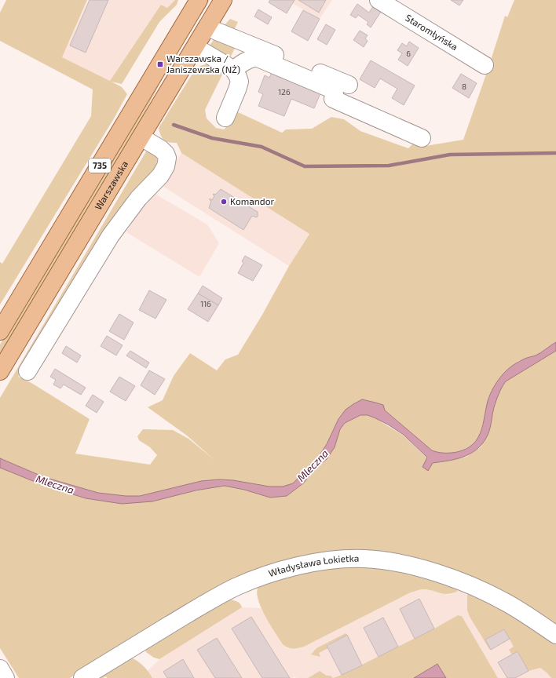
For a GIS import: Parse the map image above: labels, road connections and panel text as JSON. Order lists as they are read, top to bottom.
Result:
{
  "streets": {
    "main road": ["735", "Warszawska"],
    "street": ["Staromłyńska", "Władysława Łokietka"]
  },
  "water": ["Mleczna"],
  "places": {
    "transit": ["Warszawska / Janiszewska (NŻ)"],
    "other": ["Komandor"]
  },
  "house_numbers": [
    "6",
    "8",
    "126",
    "116"
  ]
}
